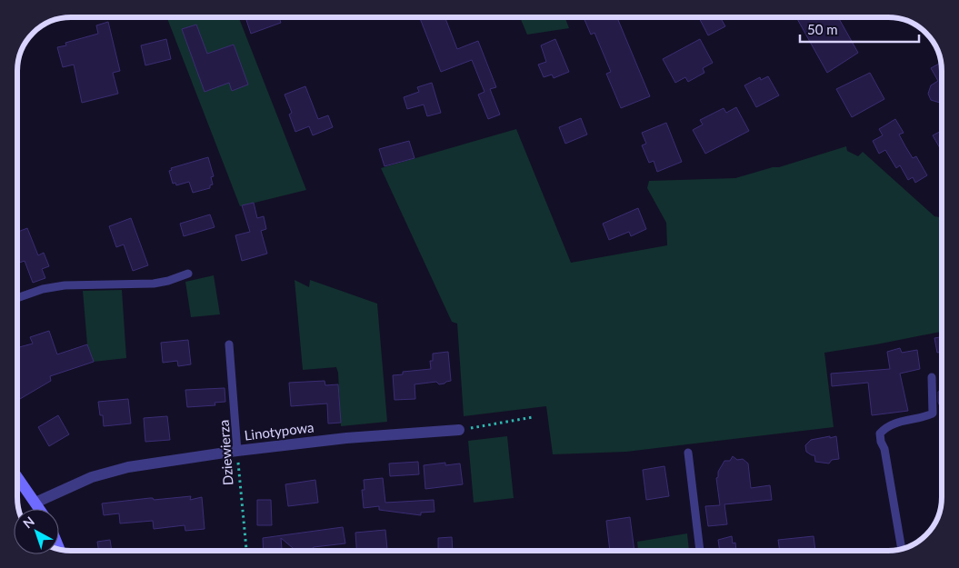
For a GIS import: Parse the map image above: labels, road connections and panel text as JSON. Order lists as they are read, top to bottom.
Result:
{
  "streets": {
    "street": ["Linotypowa"],
    "lane": ["Dziewierza"]
  },
  "crossings": [
    ["Linotypowa", "Dziewierza"]
  ],
  "scale_bar": "50 m",
  "north": "top left"
}
